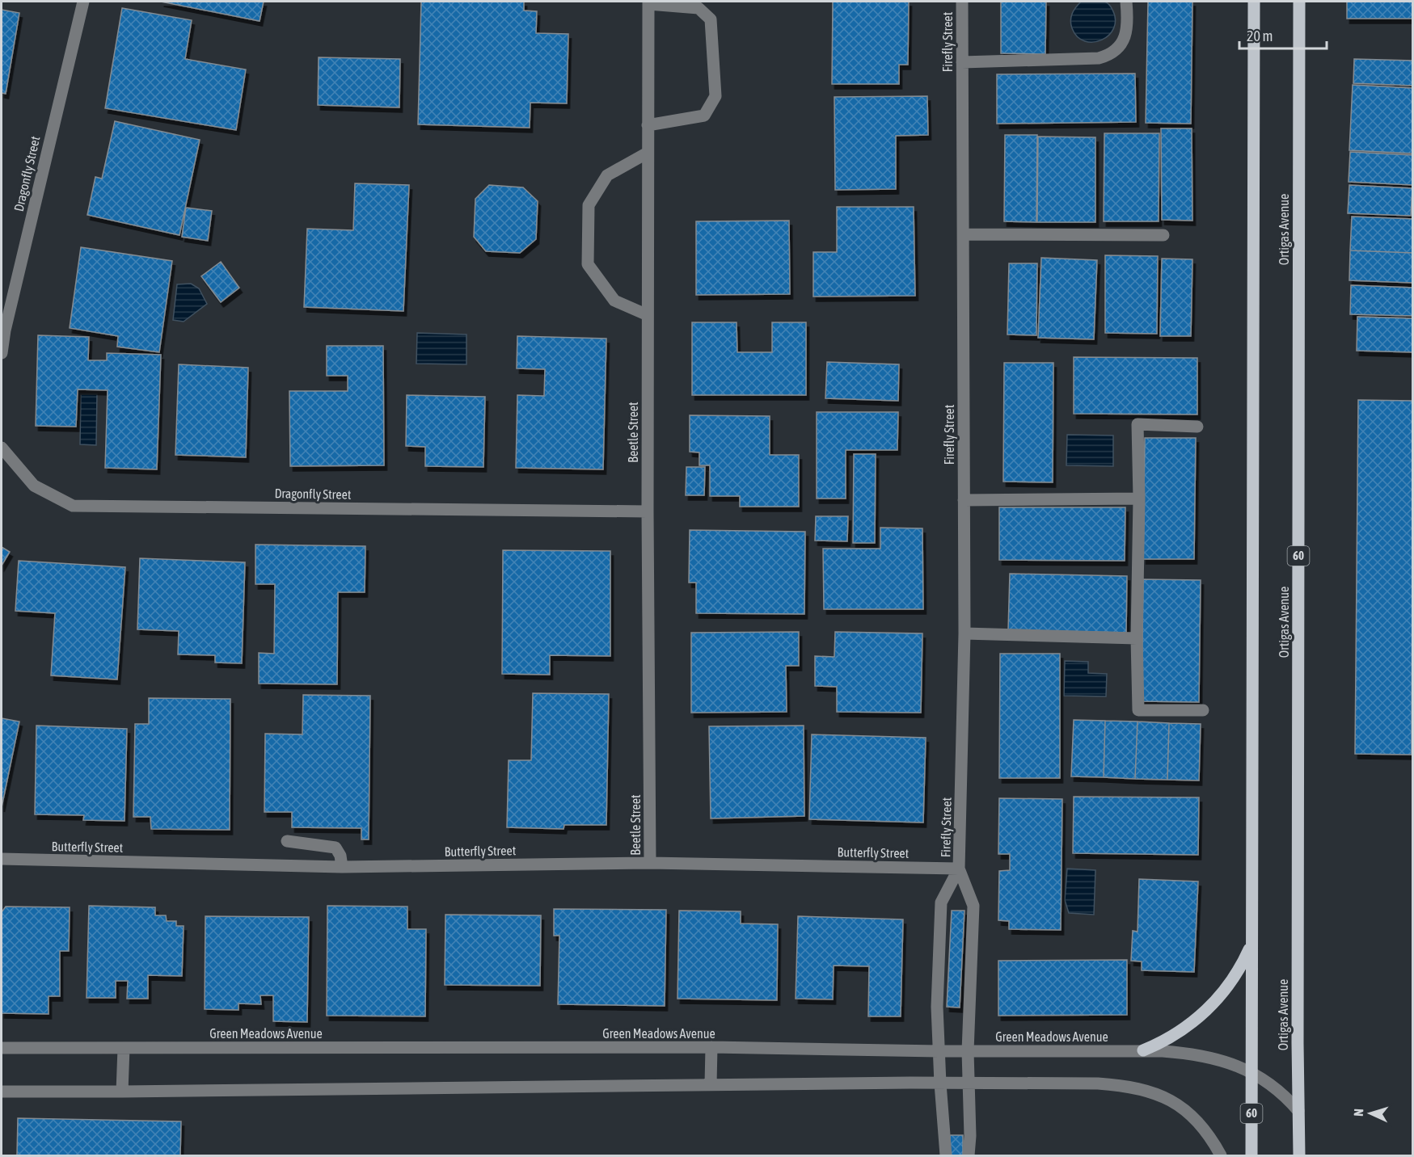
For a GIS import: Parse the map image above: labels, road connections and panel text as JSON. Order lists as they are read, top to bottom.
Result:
{
  "streets": {
    "main road": ["Ortigas Avenue", "60"],
    "street": [
      "Firefly Street",
      "Dragonfly Street",
      "Beetle Street",
      "Butterfly Street",
      "Green Meadows Avenue"
    ]
  },
  "crossings": [
    ["Firefly Street", "Butterfly Street"],
    ["Firefly Street", "Green Meadows Avenue"],
    ["Dragonfly Street", "Beetle Street"],
    ["Ortigas Avenue", "Green Meadows Avenue"],
    ["Beetle Street", "Butterfly Street"],
    ["60", "Green Meadows Avenue"]
  ],
  "scale_bar": "20 m",
  "north": "left"
}
